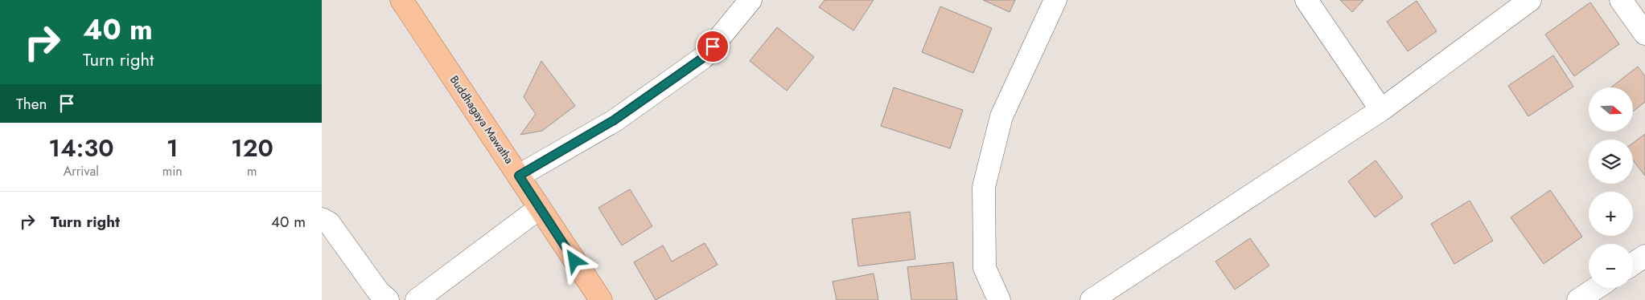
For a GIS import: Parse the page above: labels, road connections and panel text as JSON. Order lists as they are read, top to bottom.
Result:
{
  "streets": {
    "main road": ["Buddhagaya Mawatha"]
  },
  "north": "right",
  "page": {
    "turn": ["40 m", "Turn right"],
    "then": "Then",
    "map_buttons": ["+", "−"],
    "eta": [
      "14:30",
      "Arrival",
      "1",
      "min",
      "120",
      "m"
    ],
    "list": [
      {
        "name": "Turn right",
        "value": "40 m"
      }
    ]
  }
}
